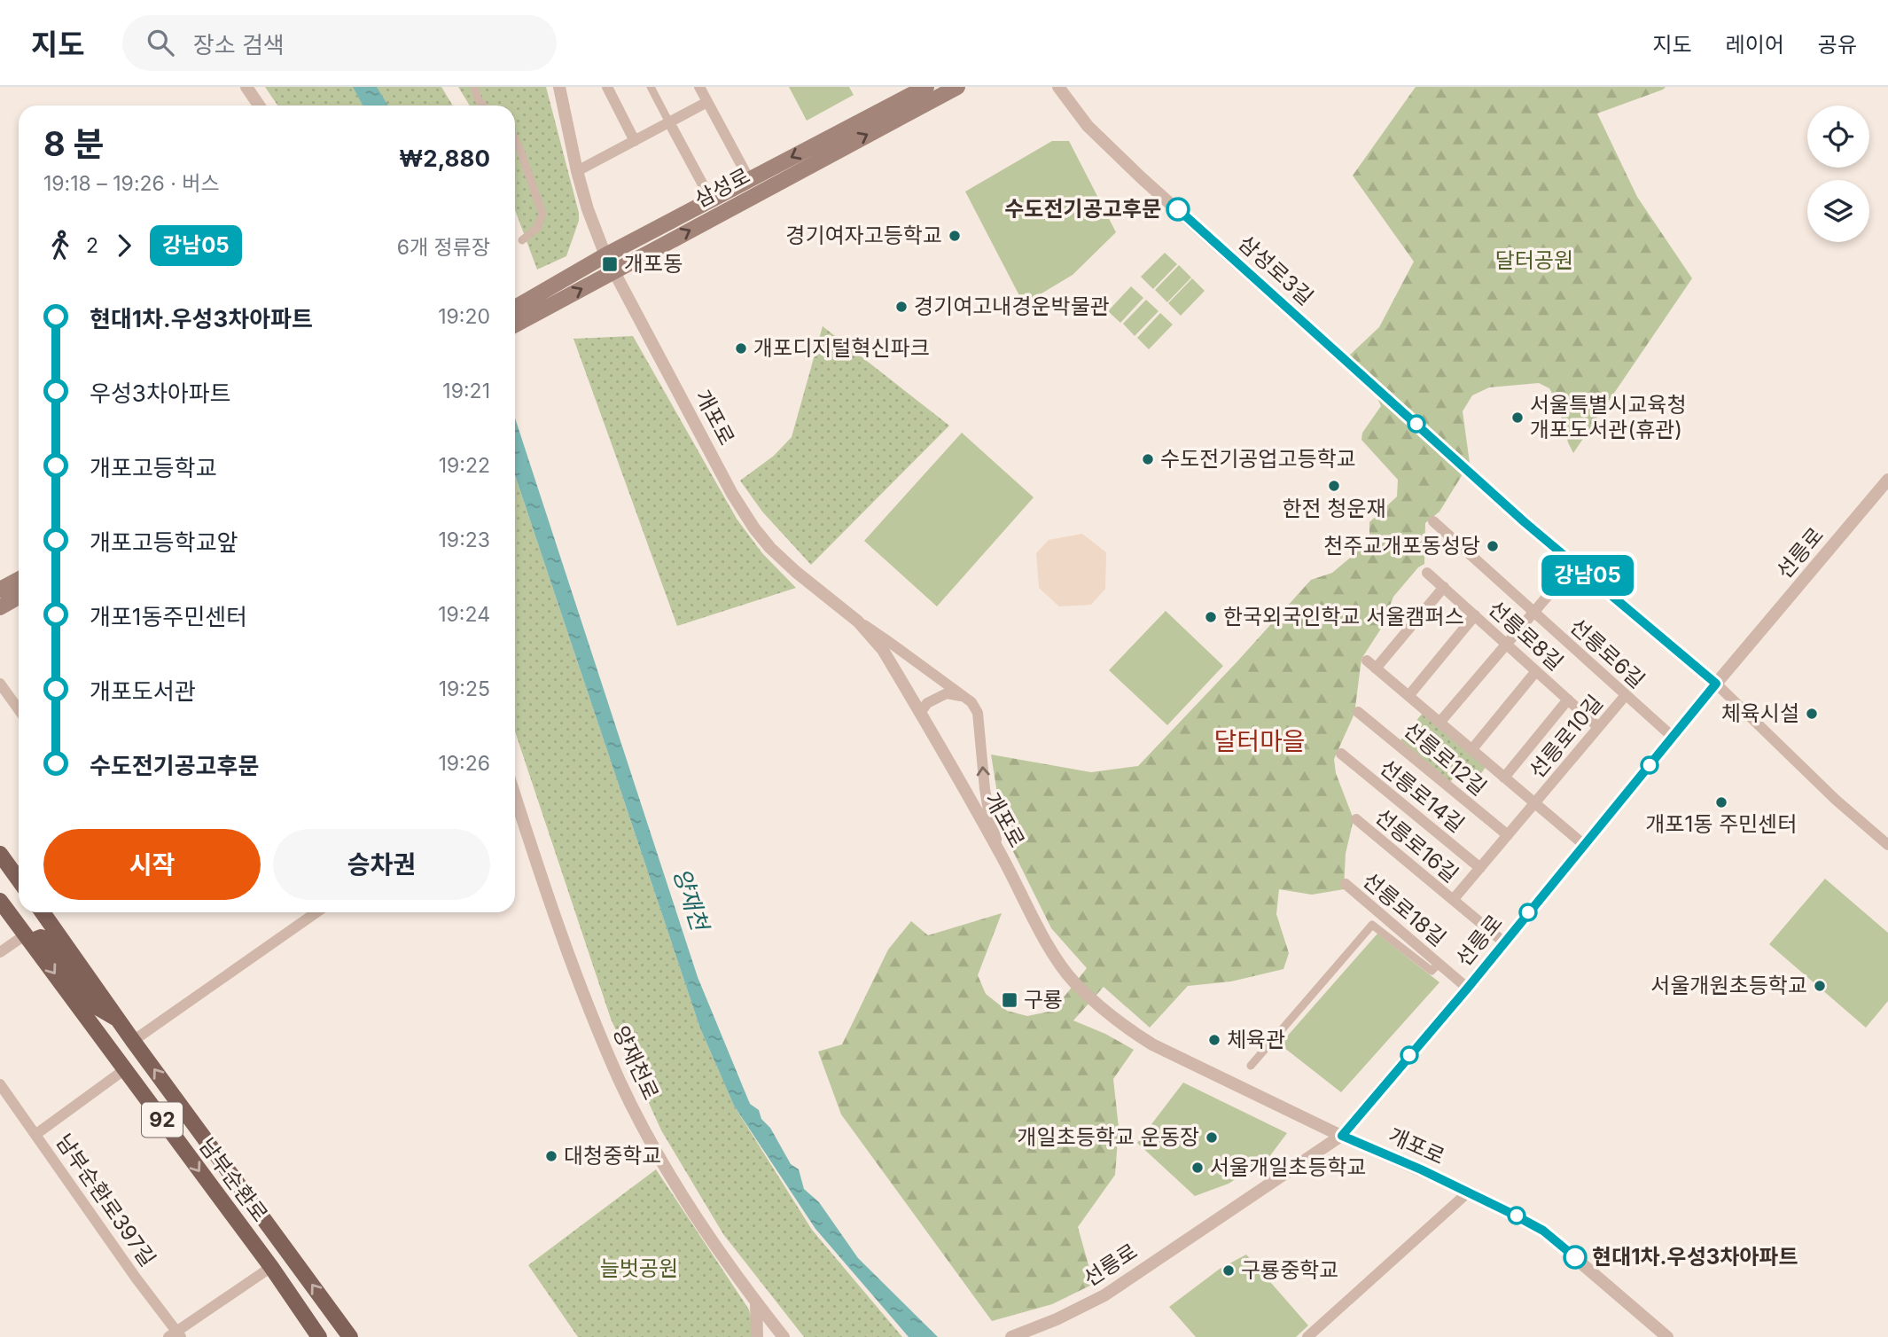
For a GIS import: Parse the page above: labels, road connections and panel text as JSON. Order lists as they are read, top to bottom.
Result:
{
  "streets": {
    "main road": ["삼성로", "92", "남부순환로"],
    "street": [
      "삼성로3길",
      "개포로",
      "선릉로",
      "선릉로8길",
      "선릉로6길",
      "선릉로10길",
      "선릉로12길",
      "선릉로14길",
      "선릉로16길",
      "선릉로18길",
      "양재천로",
      "남부순환로397길"
    ]
  },
  "crossings": [
    ["삼성로", "개포로"],
    ["삼성로3길", "선릉로"],
    ["개포로", "선릉로"],
    ["선릉로", "선릉로6길"],
    ["선릉로", "선릉로10길"],
    ["선릉로", "선릉로16길"],
    ["선릉로", "선릉로18길"],
    ["선릉로8길", "선릉로10길"],
    ["선릉로6길", "선릉로10길"],
    ["선릉로10길", "선릉로16길"],
    ["선릉로12길", "선릉로16길"],
    ["선릉로14길", "선릉로16길"]
  ],
  "districts": ["달터마을"],
  "water": ["양재천"],
  "parks": ["달터공원", "늘벗공원"],
  "places": {
    "other": [
      "수도전기공고후문",
      "경기여자고등학교",
      "경기여고내경운박물관",
      "개포디지털혁신파크",
      "서울특별시교육청 개포도서관(휴관)",
      "수도전기공업고등학교",
      "한전 청운재",
      "천주교개포동성당",
      "한국외국인학교 서울캠퍼스",
      "체육시설",
      "개포1동 주민센터",
      "서울개원초등학교",
      "체육관",
      "개일초등학교 운동장",
      "대청중학교",
      "서울개일초등학교",
      "현대1차.우성3차아파트",
      "구룡중학교"
    ],
    "transit": ["개포동", "구룡"]
  },
  "lines": ["bus line 강남05"],
  "page": {
    "header": "지도",
    "search": "장소 검색",
    "nav": ["지도", "레이어", "공유"],
    "on_map": "강남05",
    "heading": ["8 분", "19:18 – 19:26 · 버스", "₩2,880"],
    "legs": ["2", "강남05", "6개 정류장"],
    "list": [
      {
        "name": "현대1차.우성3차아파트",
        "value": "19:20"
      },
      {
        "name": "우성3차아파트",
        "value": "19:21"
      },
      {
        "name": "개포고등학교",
        "value": "19:22"
      },
      {
        "name": "개포고등학교앞",
        "value": "19:23"
      },
      {
        "name": "개포1동주민센터",
        "value": "19:24"
      },
      {
        "name": "개포도서관",
        "value": "19:25"
      },
      {
        "name": "수도전기공고후문",
        "value": "19:26"
      }
    ],
    "buttons": ["시작", "승차권"]
  }
}
